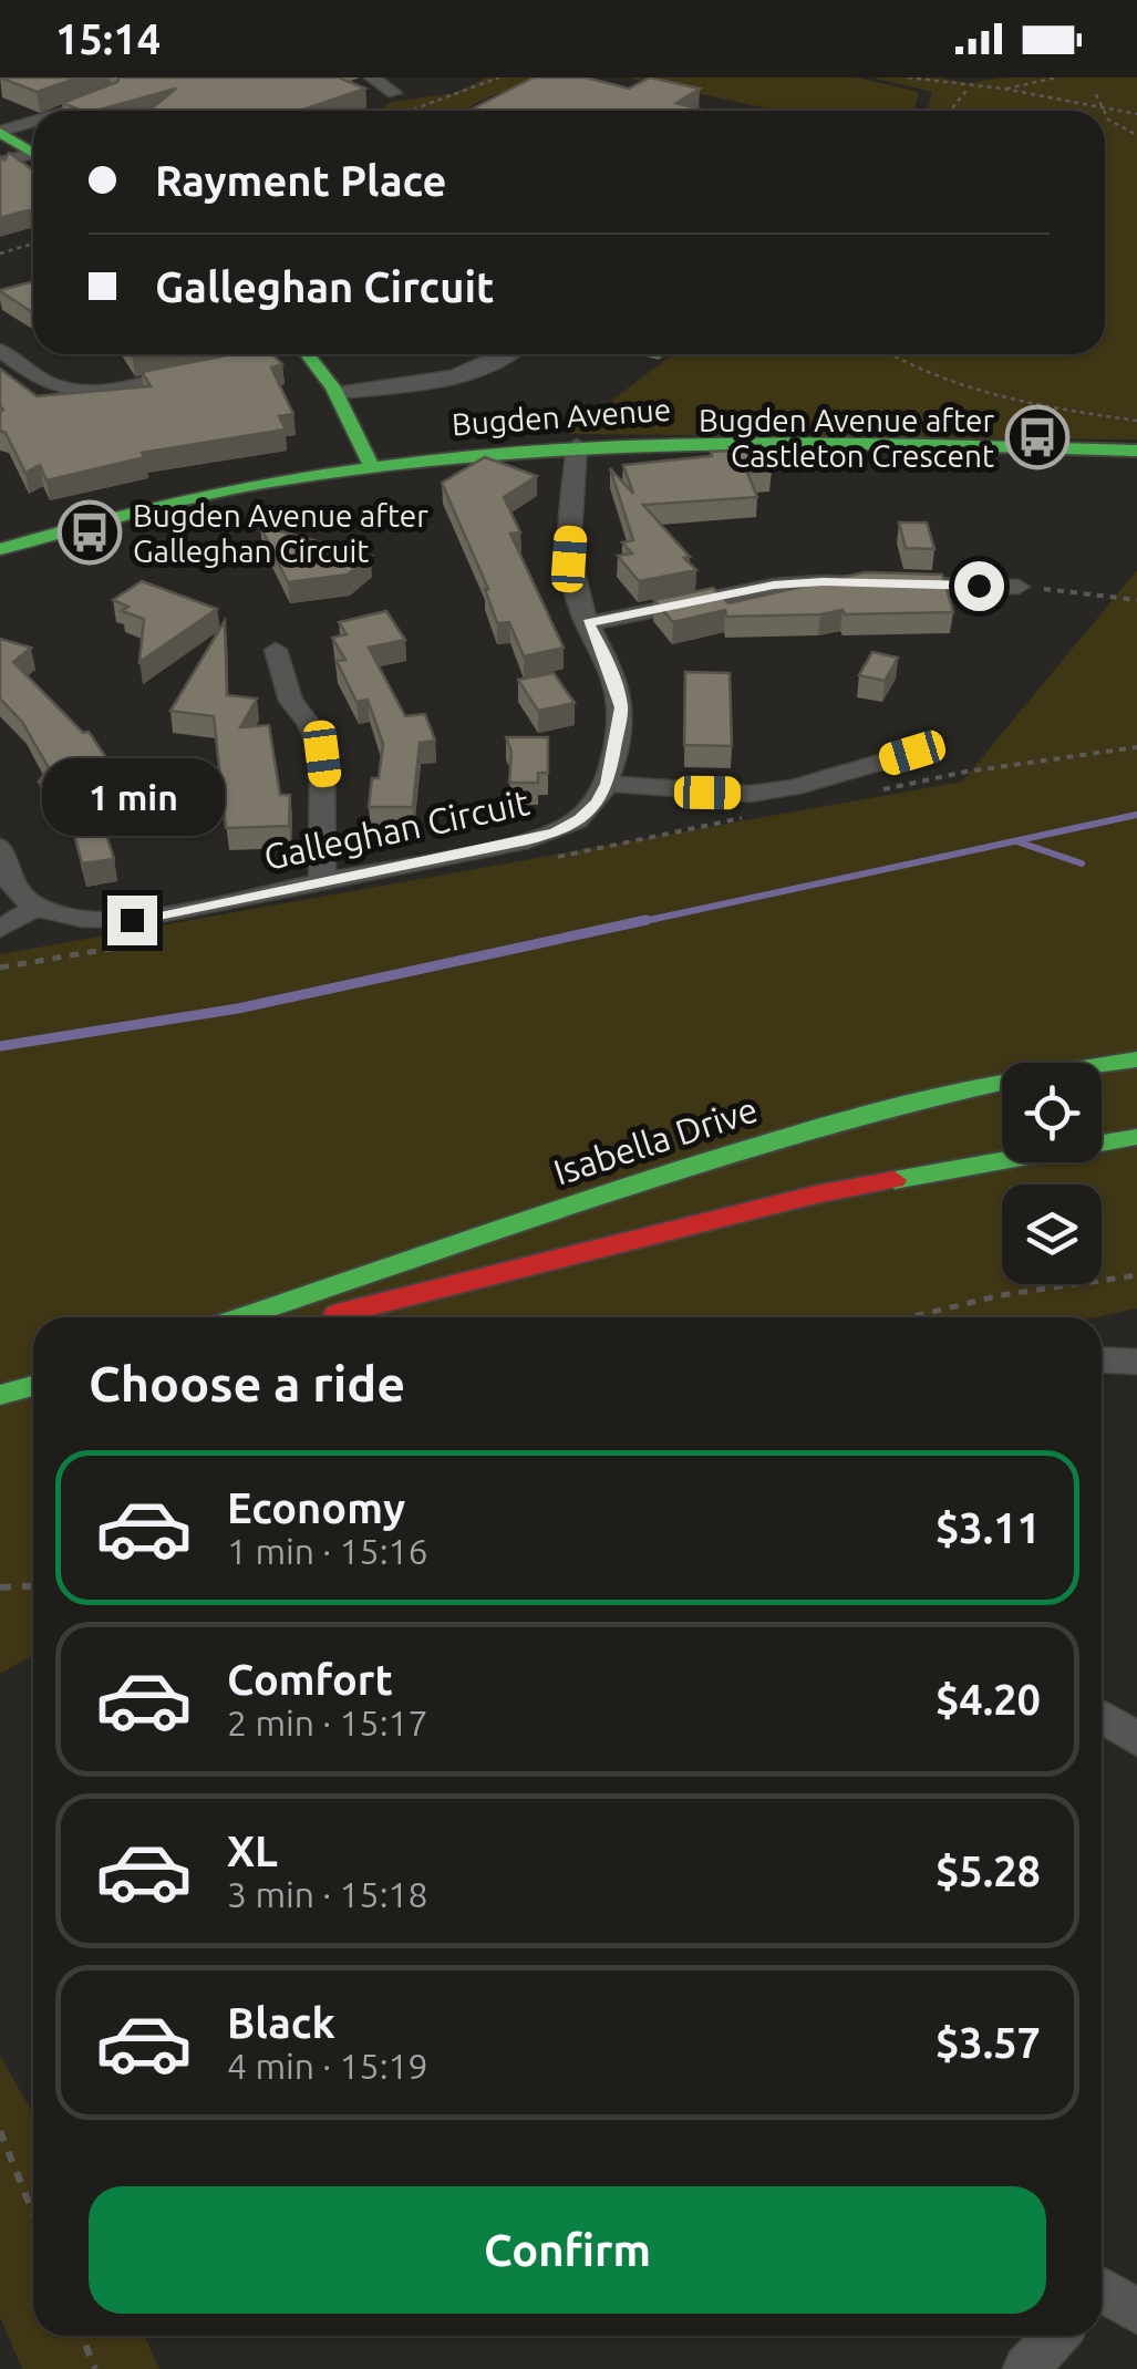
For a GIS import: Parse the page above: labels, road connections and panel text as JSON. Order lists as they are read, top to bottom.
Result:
{
  "streets": {
    "street": ["Bugden Avenue", "Galleghan Circuit", "Isabella Drive"]
  },
  "places": {
    "bus stop": ["Bugden Avenue after Castleton Crescent", "Bugden Avenue after Galleghan Circuit"]
  },
  "page": {
    "status": "15:14",
    "banner": ["Rayment Place", "Galleghan Circuit"],
    "bubble": "1 min",
    "heading": "Choose a ride",
    "list": [
      {
        "name": "Economy",
        "note": "1 min · 15:16",
        "value": "$3.11"
      },
      {
        "name": "Comfort",
        "note": "2 min · 15:17",
        "value": "$4.20"
      },
      {
        "name": "XL",
        "note": "3 min · 15:18",
        "value": "$5.28"
      },
      {
        "name": "Black",
        "note": "4 min · 15:19",
        "value": "$3.57"
      }
    ],
    "buttons": "Confirm"
  }
}
